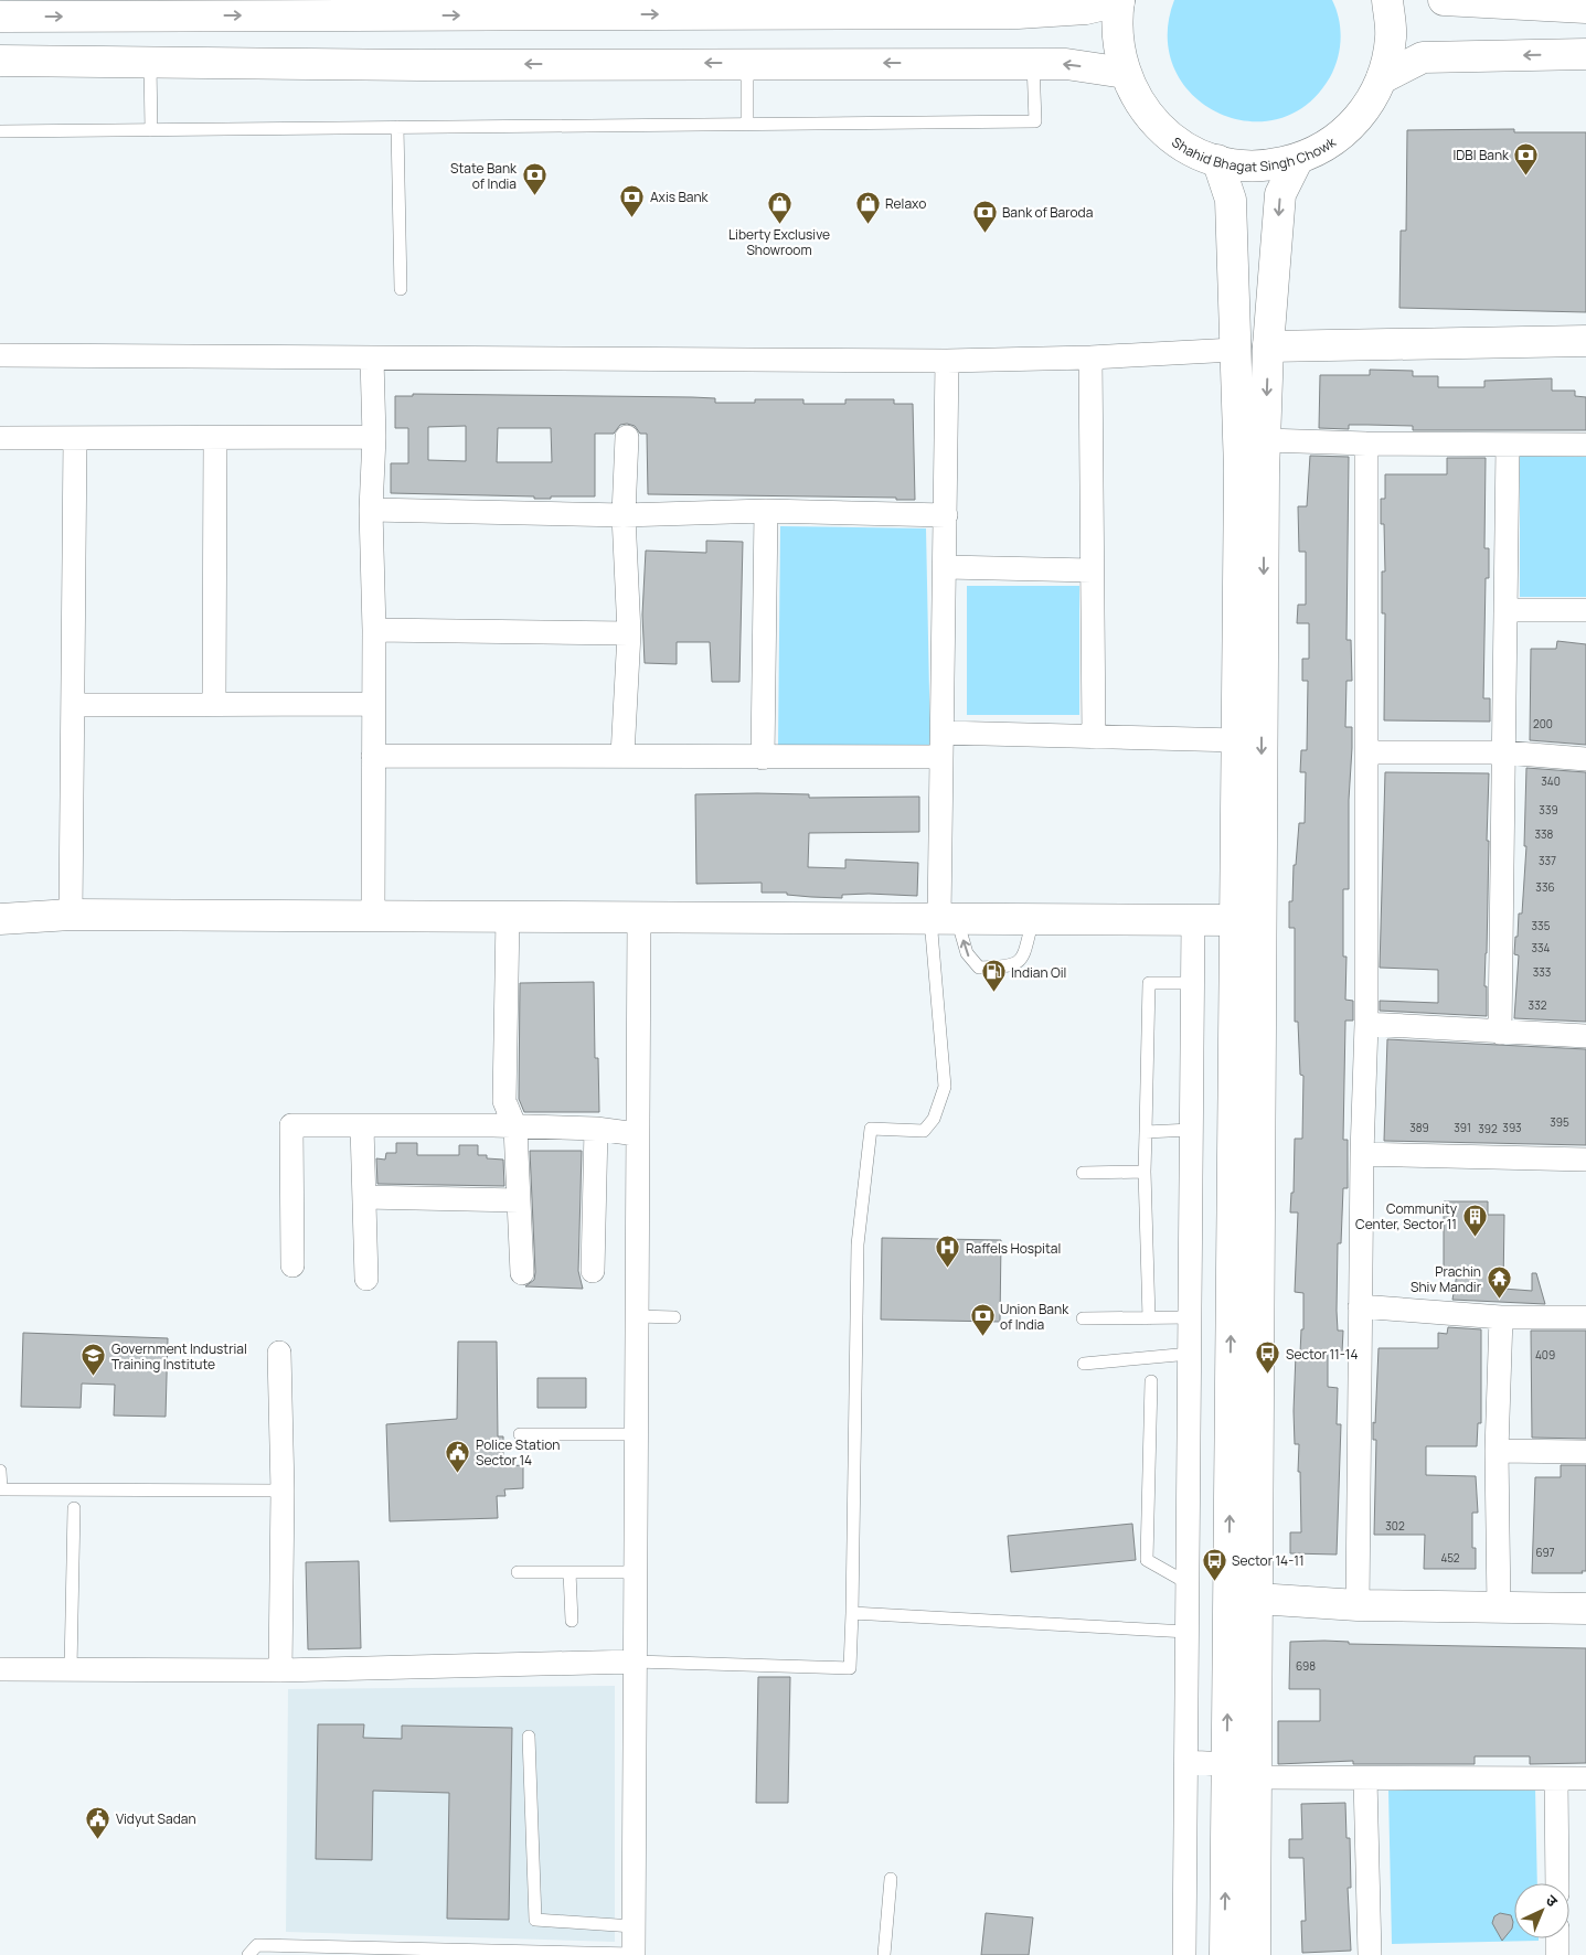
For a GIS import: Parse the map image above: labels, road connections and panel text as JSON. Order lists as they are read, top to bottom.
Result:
{
  "streets": {
    "street": ["Shahid Bhagat Singh Chowk"]
  },
  "places": {
    "bank": [
      "IDBI Bank",
      "State Bank of India",
      "Axis Bank",
      "Bank of Baroda",
      "Union Bank of India"
    ],
    "shop": ["Relaxo", "Liberty Exclusive Showroom"],
    "fuel station": ["Indian Oil"],
    "building": ["Community Center, Sector 11"],
    "hospital": ["Raffels Hospital"],
    "temple": ["Prachin Shiv Mandir"],
    "bus stop": ["Sector 11-14", "Sector 14-11"],
    "school or university": ["Government Industrial Training Institute"],
    "public building": ["Police Station Sector 14", "Vidyut Sadan"]
  },
  "house_numbers": [
    "200",
    "340",
    "339",
    "338",
    "337",
    "336",
    "335",
    "334",
    "333",
    "332",
    "395",
    "389",
    "391",
    "393",
    "392",
    "409",
    "302",
    "697",
    "452",
    "698"
  ],
  "north": "top right"
}
